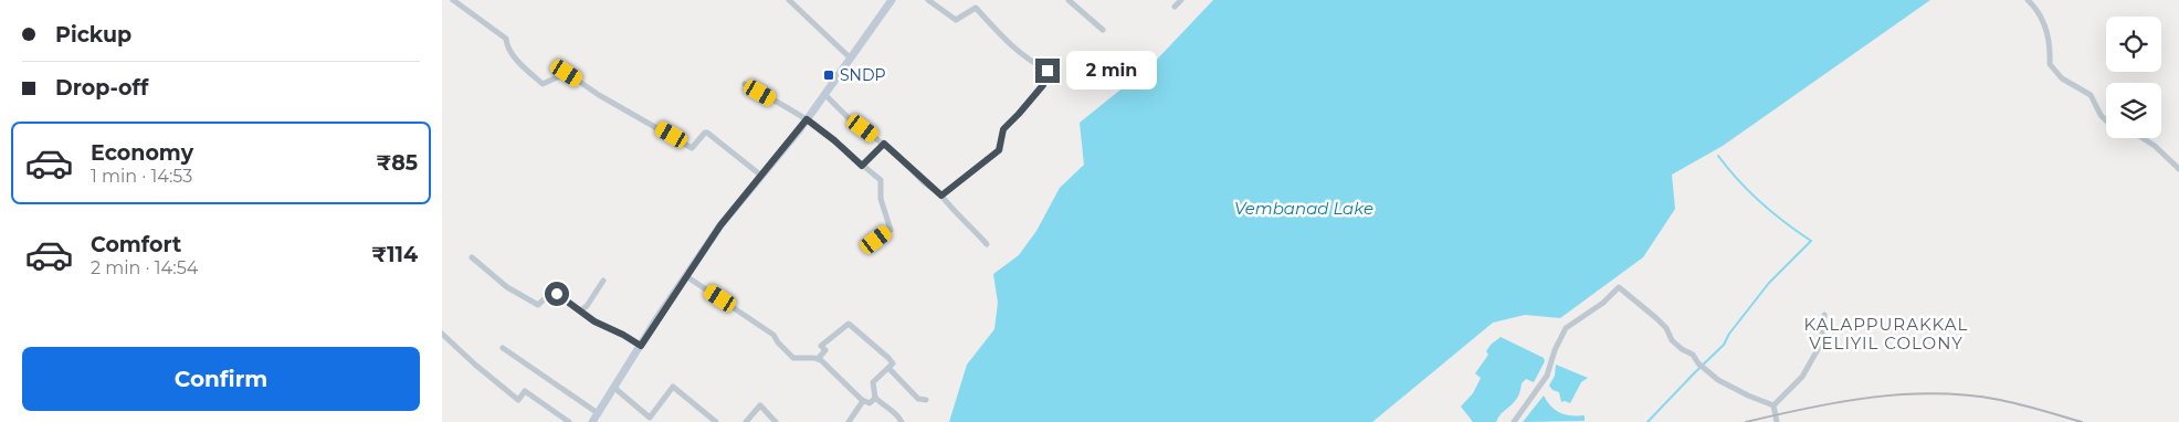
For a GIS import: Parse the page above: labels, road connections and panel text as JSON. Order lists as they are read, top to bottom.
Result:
{
  "districts": ["KALAPPURAKKAL VELIYIL COLONY"],
  "water": ["Vembanad Lake"],
  "places": {
    "transit": ["SNDP"]
  },
  "page": {
    "banner": ["Pickup", "Drop-off"],
    "bubble": "2 min",
    "list": [
      {
        "name": "Economy",
        "note": "1 min · 14:53",
        "value": "₹85"
      },
      {
        "name": "Comfort",
        "note": "2 min · 14:54",
        "value": "₹114"
      }
    ],
    "buttons": "Confirm"
  }
}
